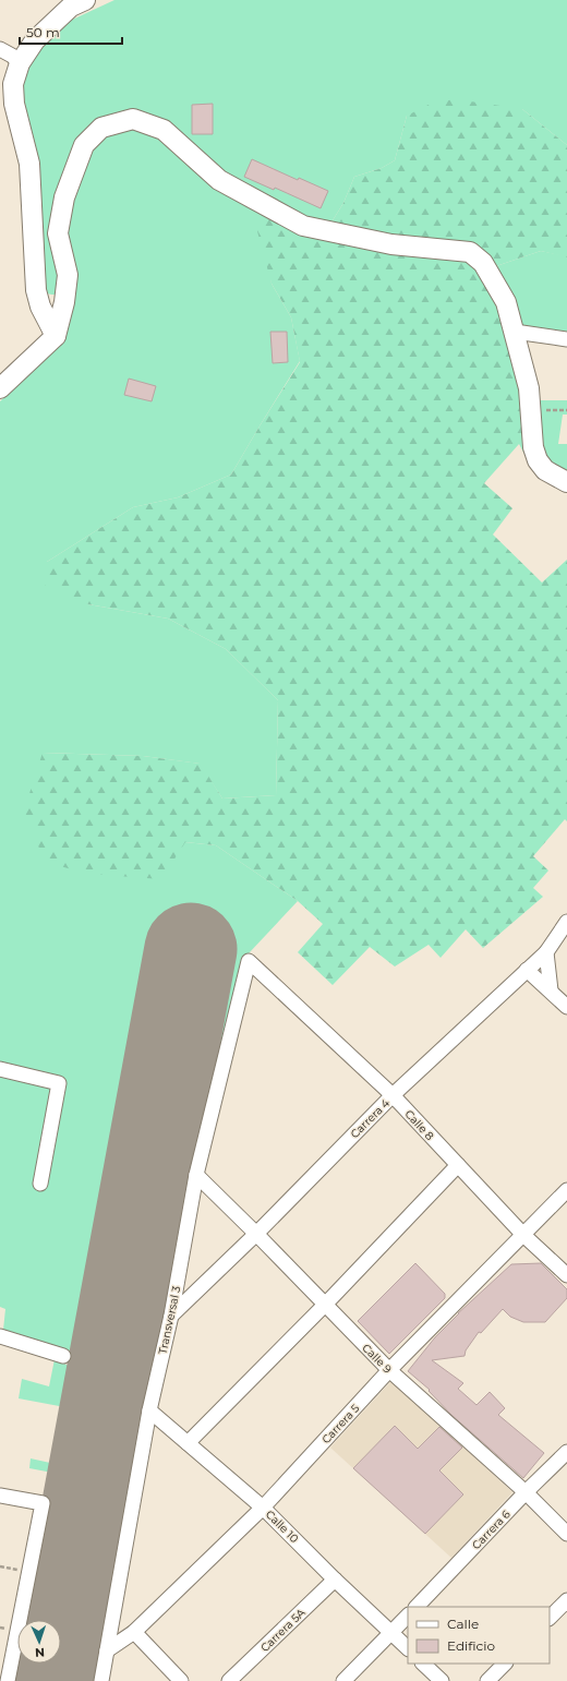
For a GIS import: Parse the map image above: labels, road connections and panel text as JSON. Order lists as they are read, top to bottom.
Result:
{
  "streets": {
    "street": [
      "Carrera 4",
      "Calle 8",
      "Transversal 3",
      "Calle 9",
      "Carrera 5",
      "Calle 10",
      "Carrera 6",
      "Carrera 5A"
    ]
  },
  "crossings": [
    ["Carrera 4", "Calle 8"],
    ["Carrera 4", "Transversal 3"],
    ["Carrera 4", "Calle 9"],
    ["Calle 8", "Transversal 3"],
    ["Calle 8", "Carrera 5"],
    ["Transversal 3", "Calle 9"],
    ["Transversal 3", "Carrera 5"],
    ["Transversal 3", "Calle 10"],
    ["Calle 9", "Carrera 5"],
    ["Calle 9", "Carrera 6"],
    ["Carrera 5", "Calle 10"],
    ["Calle 10", "Carrera 5A"]
  ],
  "legend": ["Calle", "Edificio"],
  "scale_bar": "50 m",
  "north": "bottom"
}
